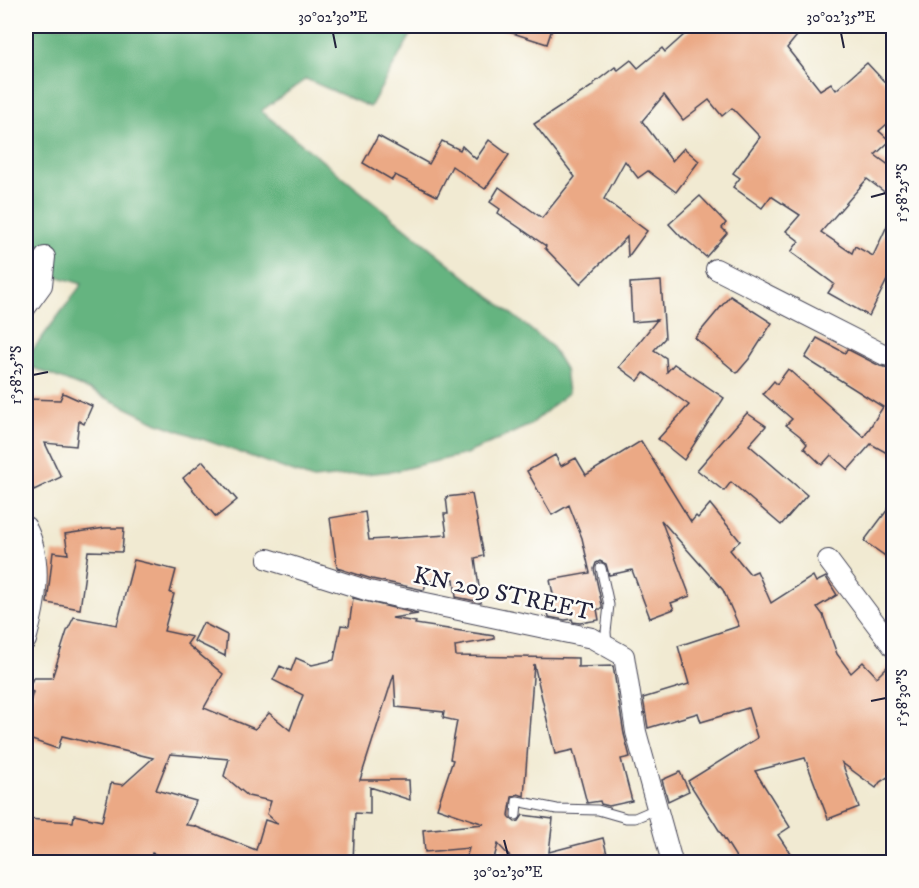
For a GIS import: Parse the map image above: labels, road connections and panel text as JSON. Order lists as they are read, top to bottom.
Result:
{
  "streets": {
    "street": ["KN 209 STREET"]
  },
  "coordinates": [
    "30°02'30\"E",
    "30°02'35\"E",
    "1°58'25\"S",
    "1°58'30\"S"
  ]
}
